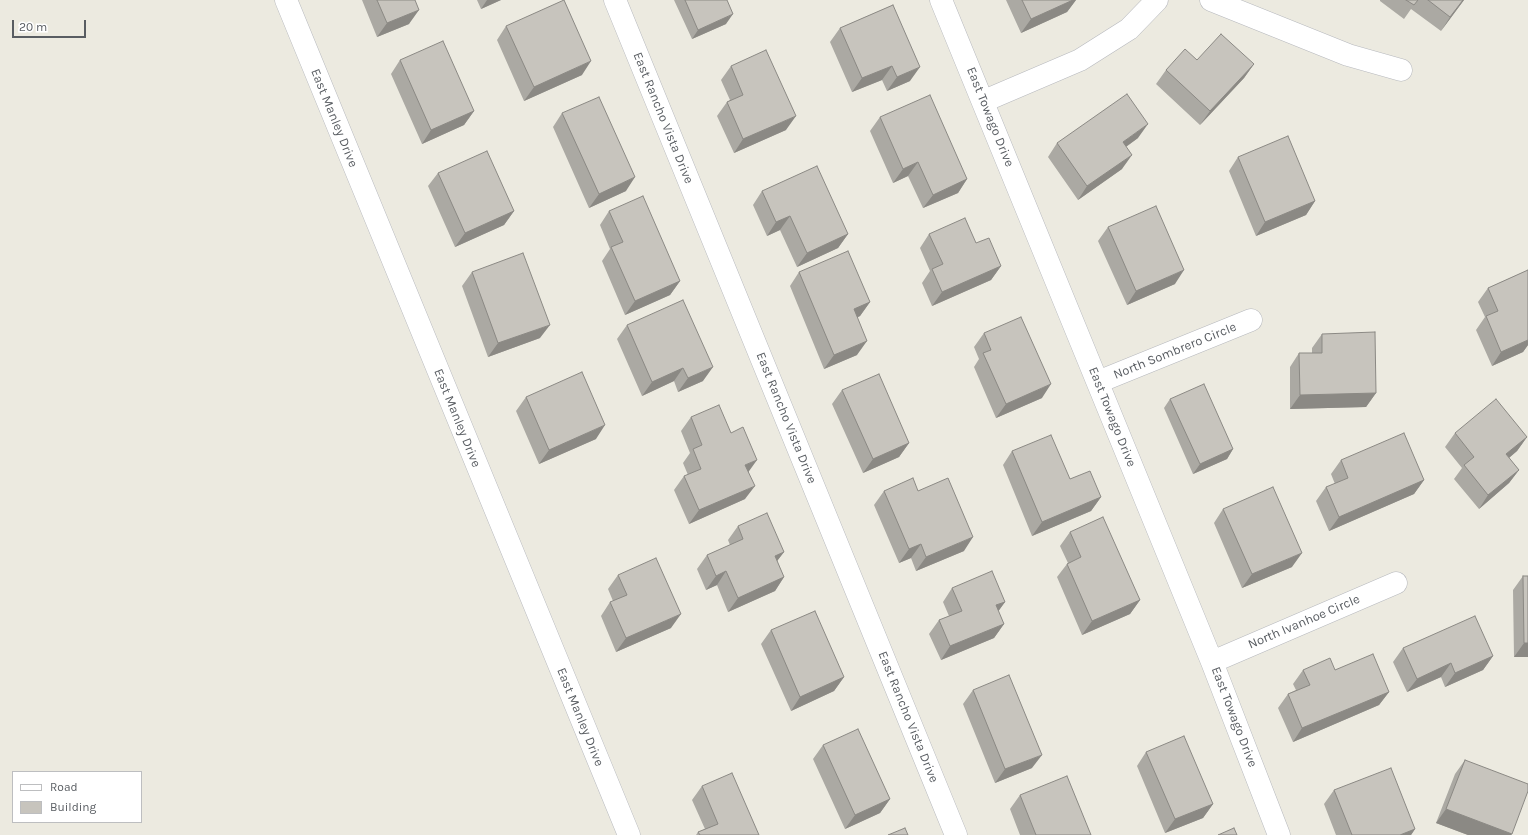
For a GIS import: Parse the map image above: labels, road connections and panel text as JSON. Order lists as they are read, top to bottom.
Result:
{
  "streets": {
    "street": [
      "East Towago Drive",
      "East Manley Drive",
      "East Rancho Vista Drive",
      "North Sombrero Circle",
      "North Ivanhoe Circle"
    ]
  },
  "crossings": [
    ["East Towago Drive", "North Sombrero Circle"],
    ["East Towago Drive", "North Ivanhoe Circle"]
  ],
  "legend": ["Road", "Building"],
  "scale_bar": "20 m"
}
